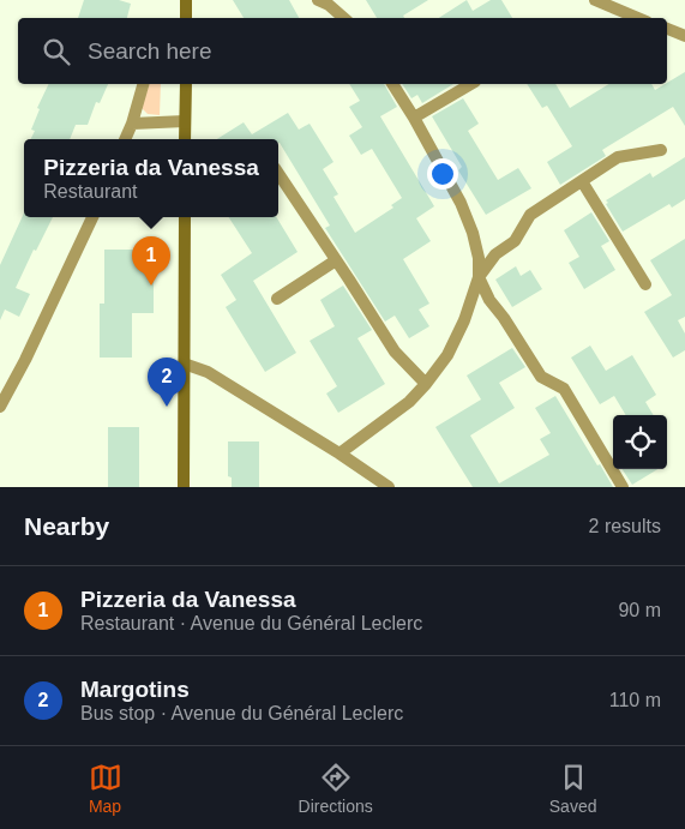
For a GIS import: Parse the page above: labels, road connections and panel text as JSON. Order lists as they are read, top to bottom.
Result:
{
  "page": {
    "search": "Search here",
    "popup": ["Pizzeria da Vanessa", "Restaurant"],
    "pins": ["1", "2"],
    "heading": ["Nearby", "2 results"],
    "list": [
      {
        "mark": "1",
        "name": "Pizzeria da Vanessa",
        "note": "Restaurant · Avenue du Général Leclerc",
        "value": "90 m"
      },
      {
        "mark": "2",
        "name": "Margotins",
        "note": "Bus stop · Avenue du Général Leclerc",
        "value": "110 m"
      }
    ],
    "nav": ["Map", "Directions", "Saved"]
  }
}
